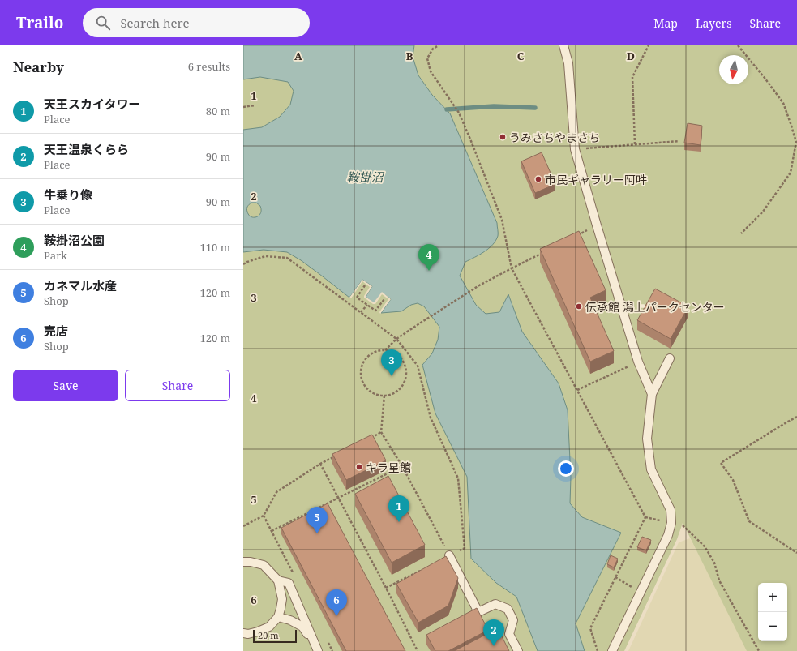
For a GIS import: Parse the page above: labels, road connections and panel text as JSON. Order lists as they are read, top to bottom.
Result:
{
  "water": ["鞍掛沼"],
  "places": [
    "うみさちやまさち",
    "市民ギャラリー阿吽",
    "伝承館 潟上パークセンター",
    "キラ星館"
  ],
  "scale_bar": "20 m",
  "north": "bottom",
  "page": {
    "header": "Trailo",
    "search": "Search here",
    "nav": ["Map", "Layers", "Share"],
    "heading": ["Nearby", "6 results"],
    "list": [
      {
        "mark": "1",
        "name": "天王スカイタワー",
        "note": "Place",
        "value": "80 m"
      },
      {
        "mark": "2",
        "name": "天王温泉くらら",
        "note": "Place",
        "value": "90 m"
      },
      {
        "mark": "3",
        "name": "牛乗り像",
        "note": "Place",
        "value": "90 m"
      },
      {
        "mark": "4",
        "name": "鞍掛沼公園",
        "note": "Park",
        "value": "110 m"
      },
      {
        "mark": "5",
        "name": "カネマル水産",
        "note": "Shop",
        "value": "120 m"
      },
      {
        "mark": "6",
        "name": "売店",
        "note": "Shop",
        "value": "120 m"
      }
    ],
    "pins": [
      "4",
      "3",
      "1",
      "5",
      "6",
      "2"
    ],
    "buttons": ["Save", "Share"],
    "map_buttons": ["+", "−"],
    "scale": "20 m"
  },
  "grid": {
    "columns": [
      "A",
      "B",
      "C",
      "D"
    ],
    "rows": [
      "1",
      "2",
      "3",
      "4",
      "5",
      "6"
    ]
  }
}
